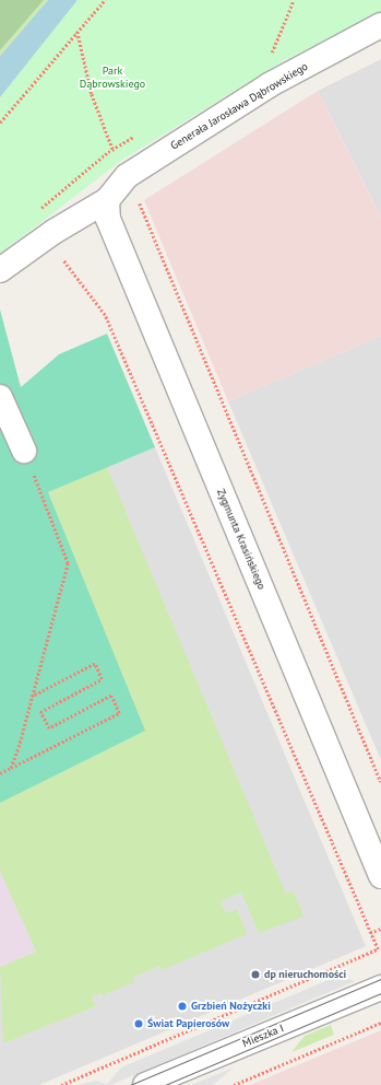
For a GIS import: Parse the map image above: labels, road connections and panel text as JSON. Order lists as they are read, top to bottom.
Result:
{
  "streets": {
    "street": ["Generała Jarosława Dąbrowskiego", "Zygmunta Krasińskiego", "Mieszka I"]
  },
  "crossings": [
    ["Generała Jarosława Dąbrowskiego", "Zygmunta Krasińskiego"]
  ],
  "parks": ["Park Dąbrowskiego"],
  "places": ["dp nieruchomości", "Grzbień Nożyczki", "Świat Papierosów"]
}
